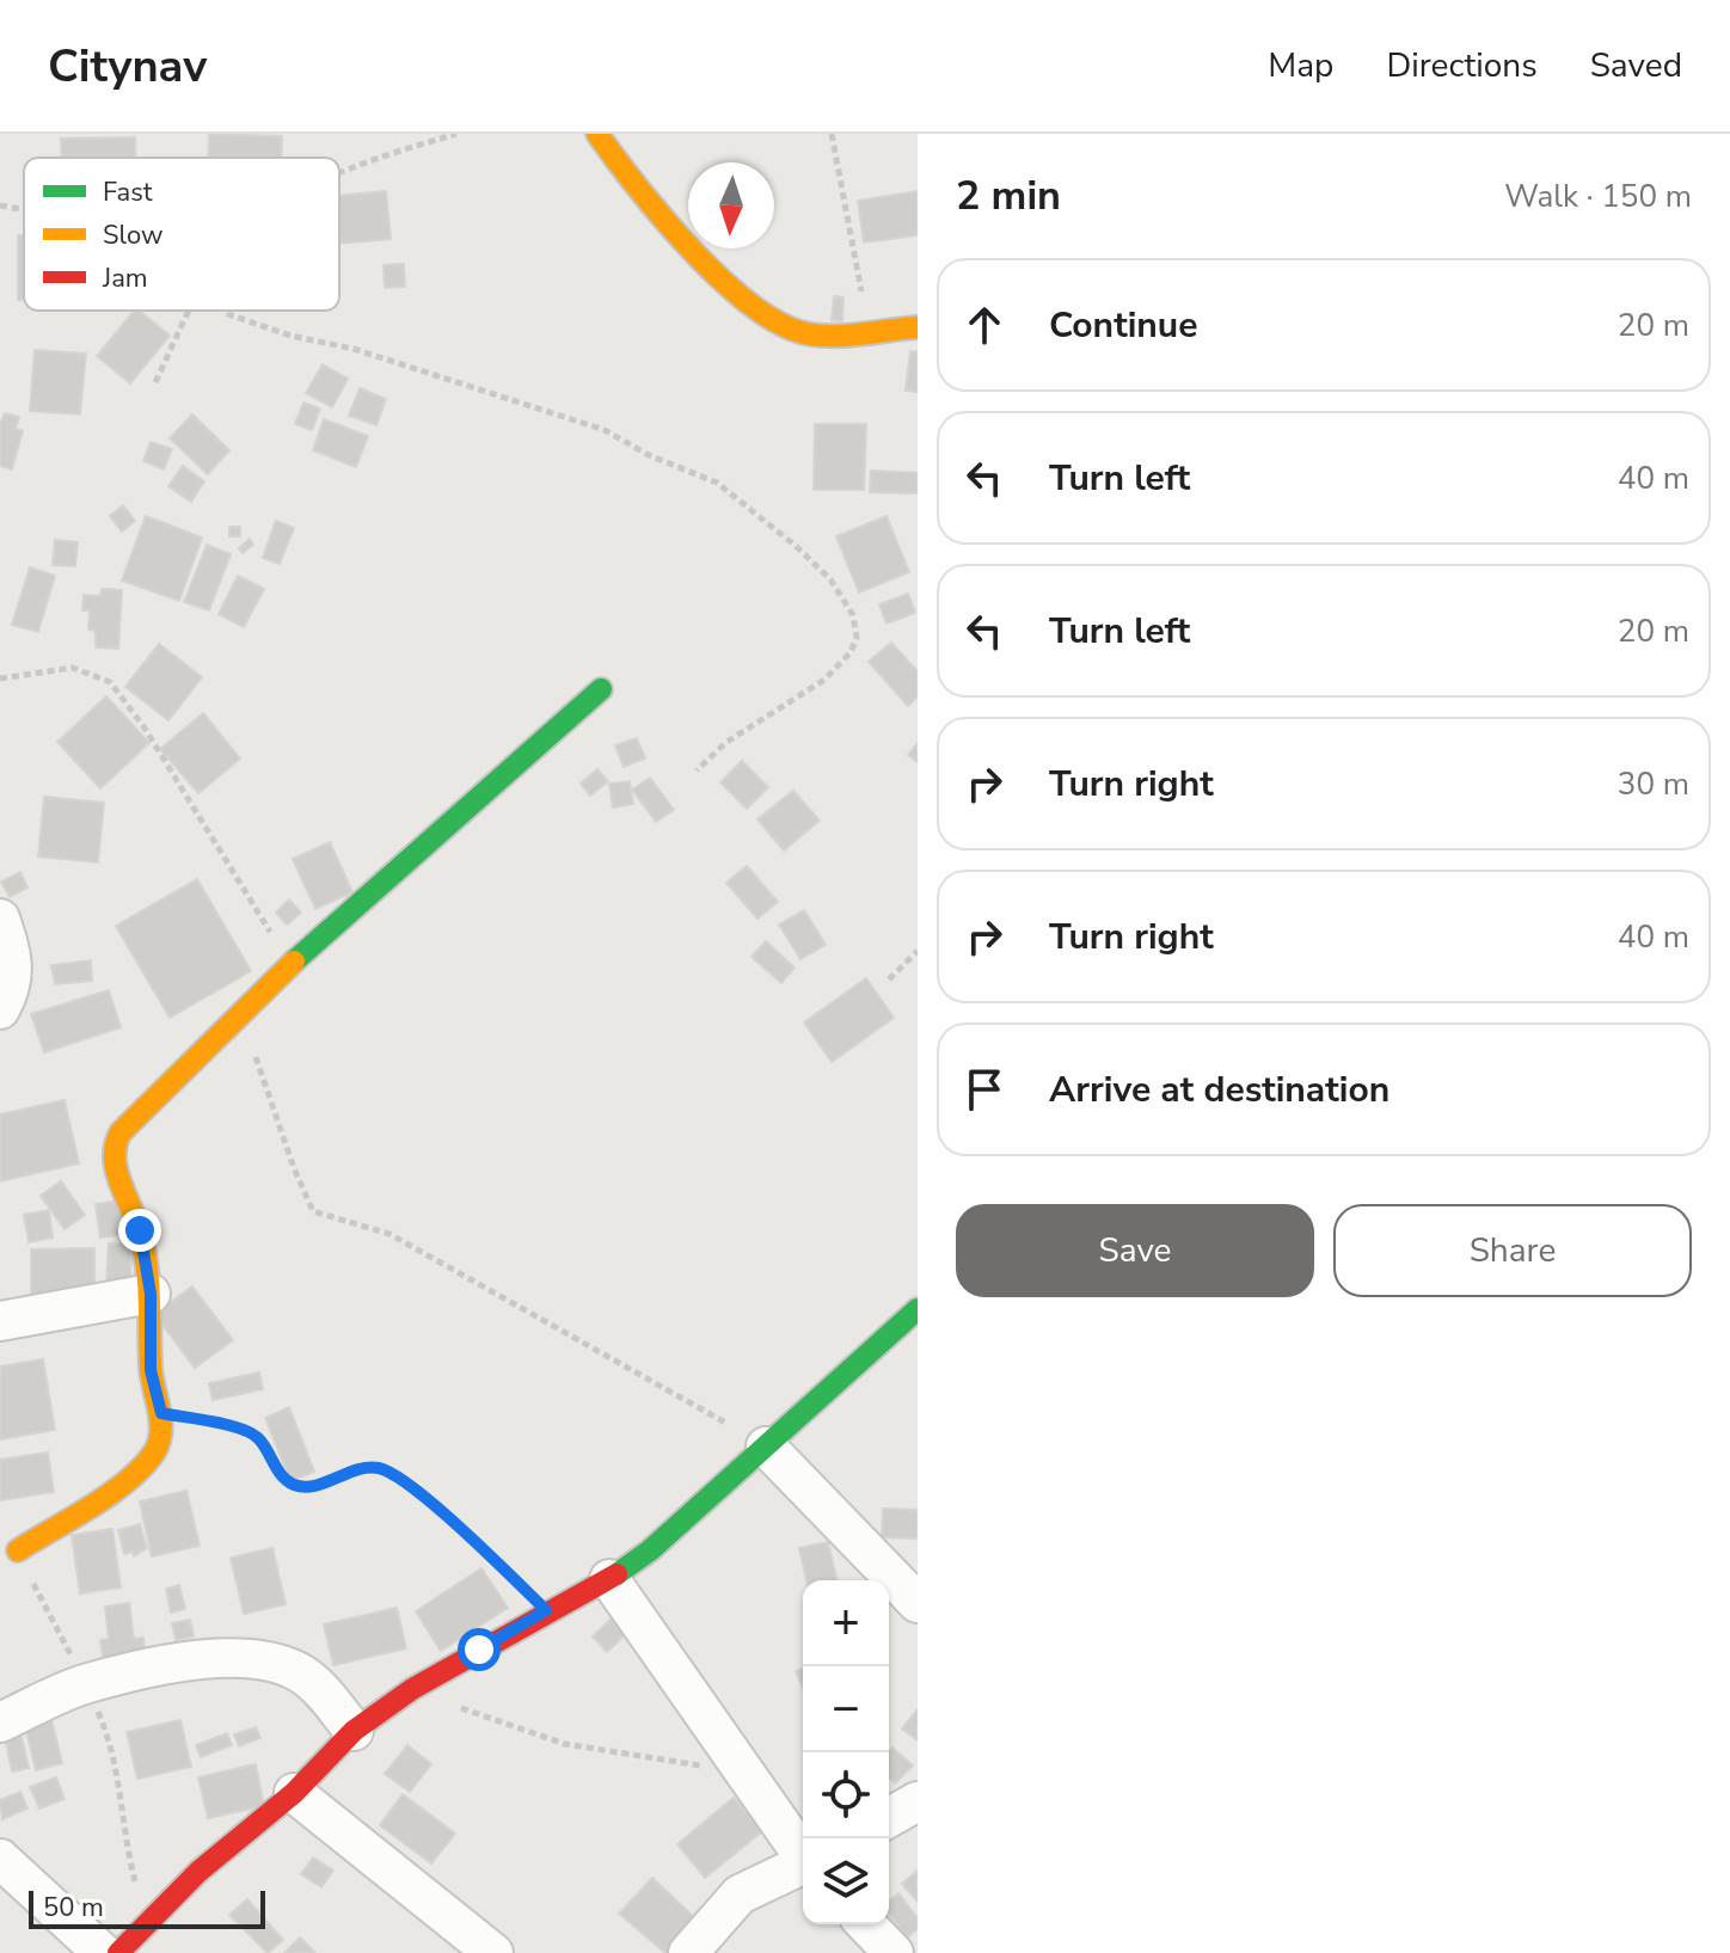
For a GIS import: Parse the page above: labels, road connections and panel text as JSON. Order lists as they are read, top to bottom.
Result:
{
  "legend": ["Fast", "Slow", "Jam"],
  "scale_bar": "50 m",
  "north": "bottom",
  "page": {
    "header": "Citynav",
    "nav": ["Map", "Directions", "Saved"],
    "heading": ["2 min", "Walk · 150 m"],
    "list": [
      ["Continue", "20 m"],
      ["Turn left", "40 m"],
      ["Turn left", "20 m"],
      ["Turn right", "30 m"],
      ["Turn right", "40 m"],
      "Arrive at destination"
    ],
    "buttons": ["Save", "Share"],
    "map_buttons": ["+", "−"],
    "scale": "50 m"
  }
}
